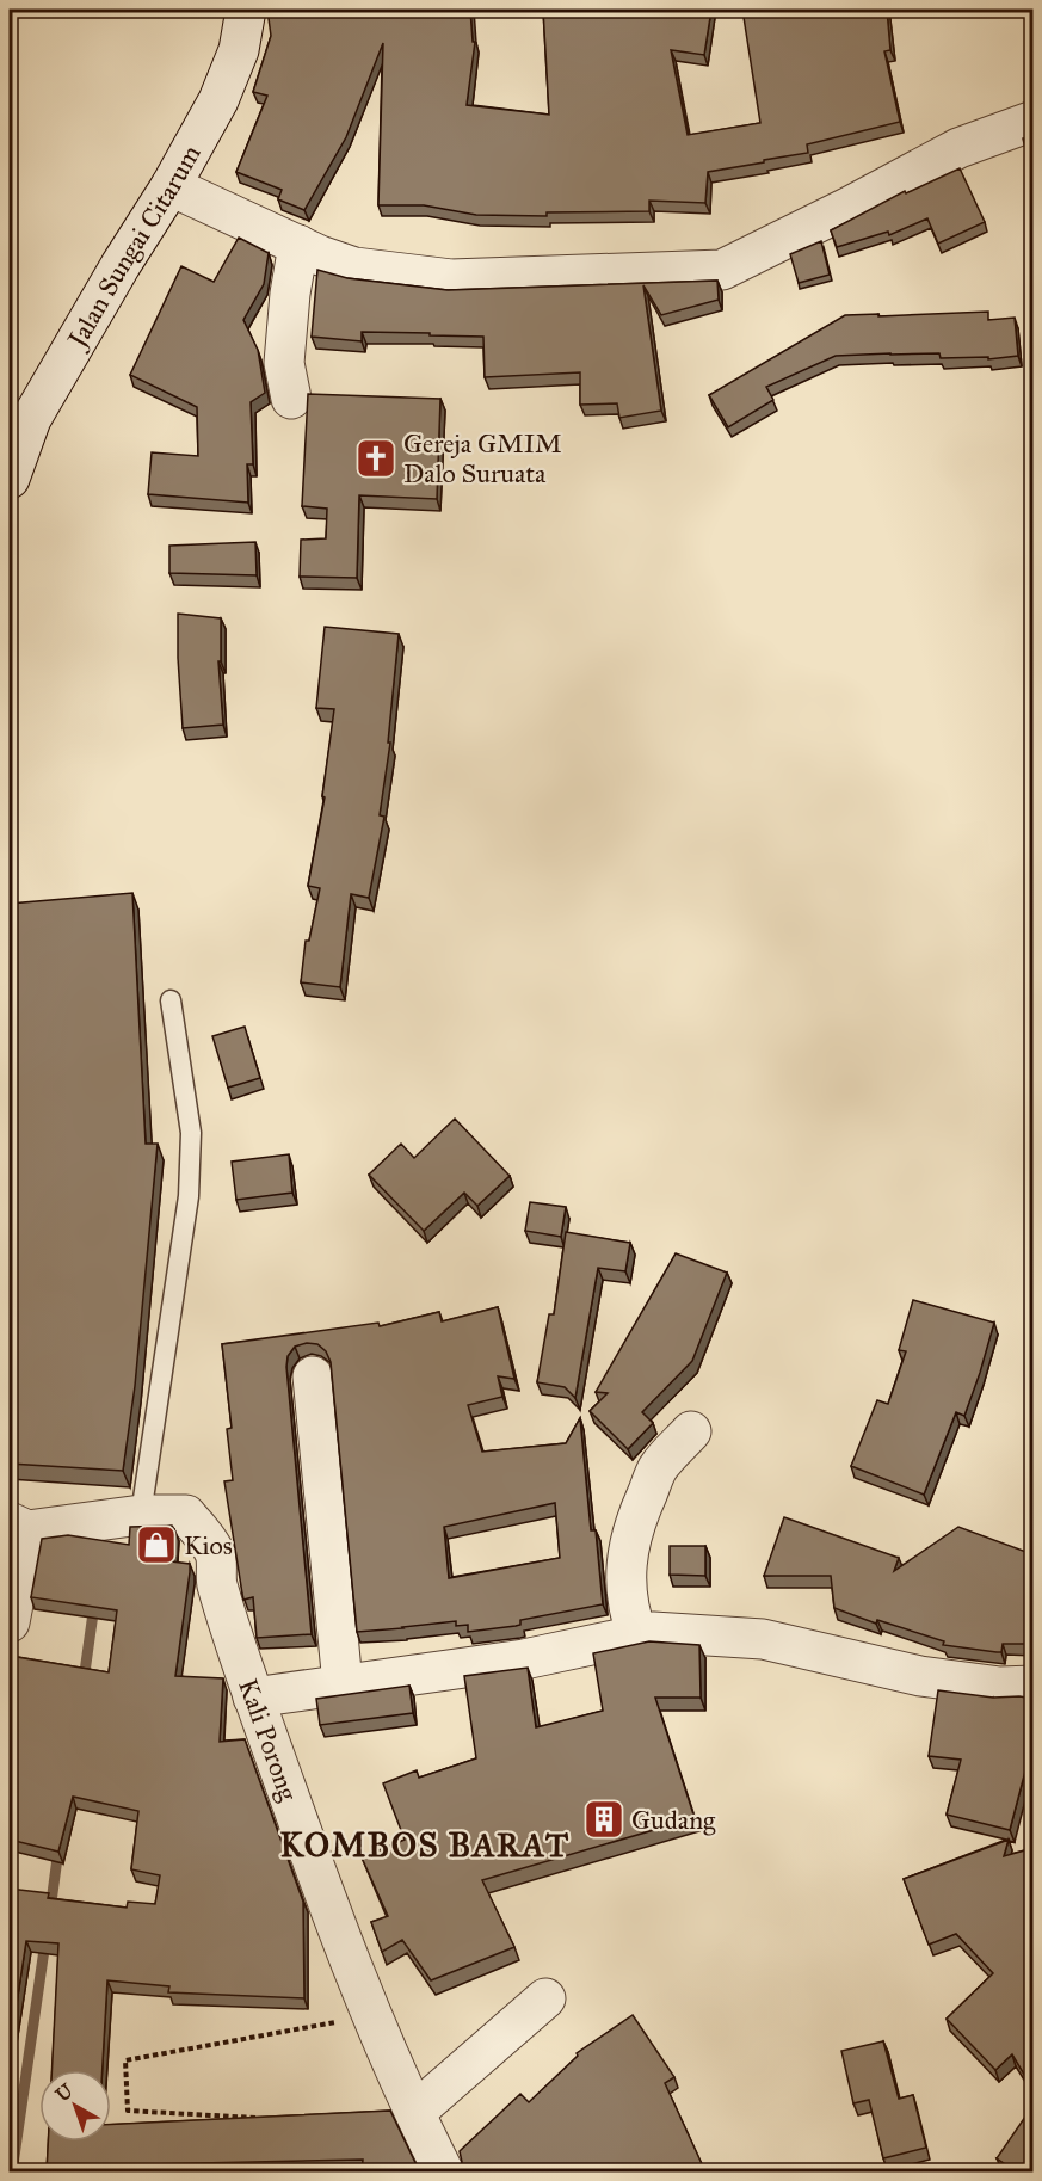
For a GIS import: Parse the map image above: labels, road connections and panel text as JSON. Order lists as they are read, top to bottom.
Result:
{
  "streets": {
    "street": ["Jalan Sungai Citarum", "Kali Porong"]
  },
  "districts": ["KOMBOS BARAT"],
  "places": {
    "church": ["Gereja GMIM Dalo Suruata"],
    "shop": ["Kios"],
    "building": ["Gudang"]
  },
  "north": "top left"
}
